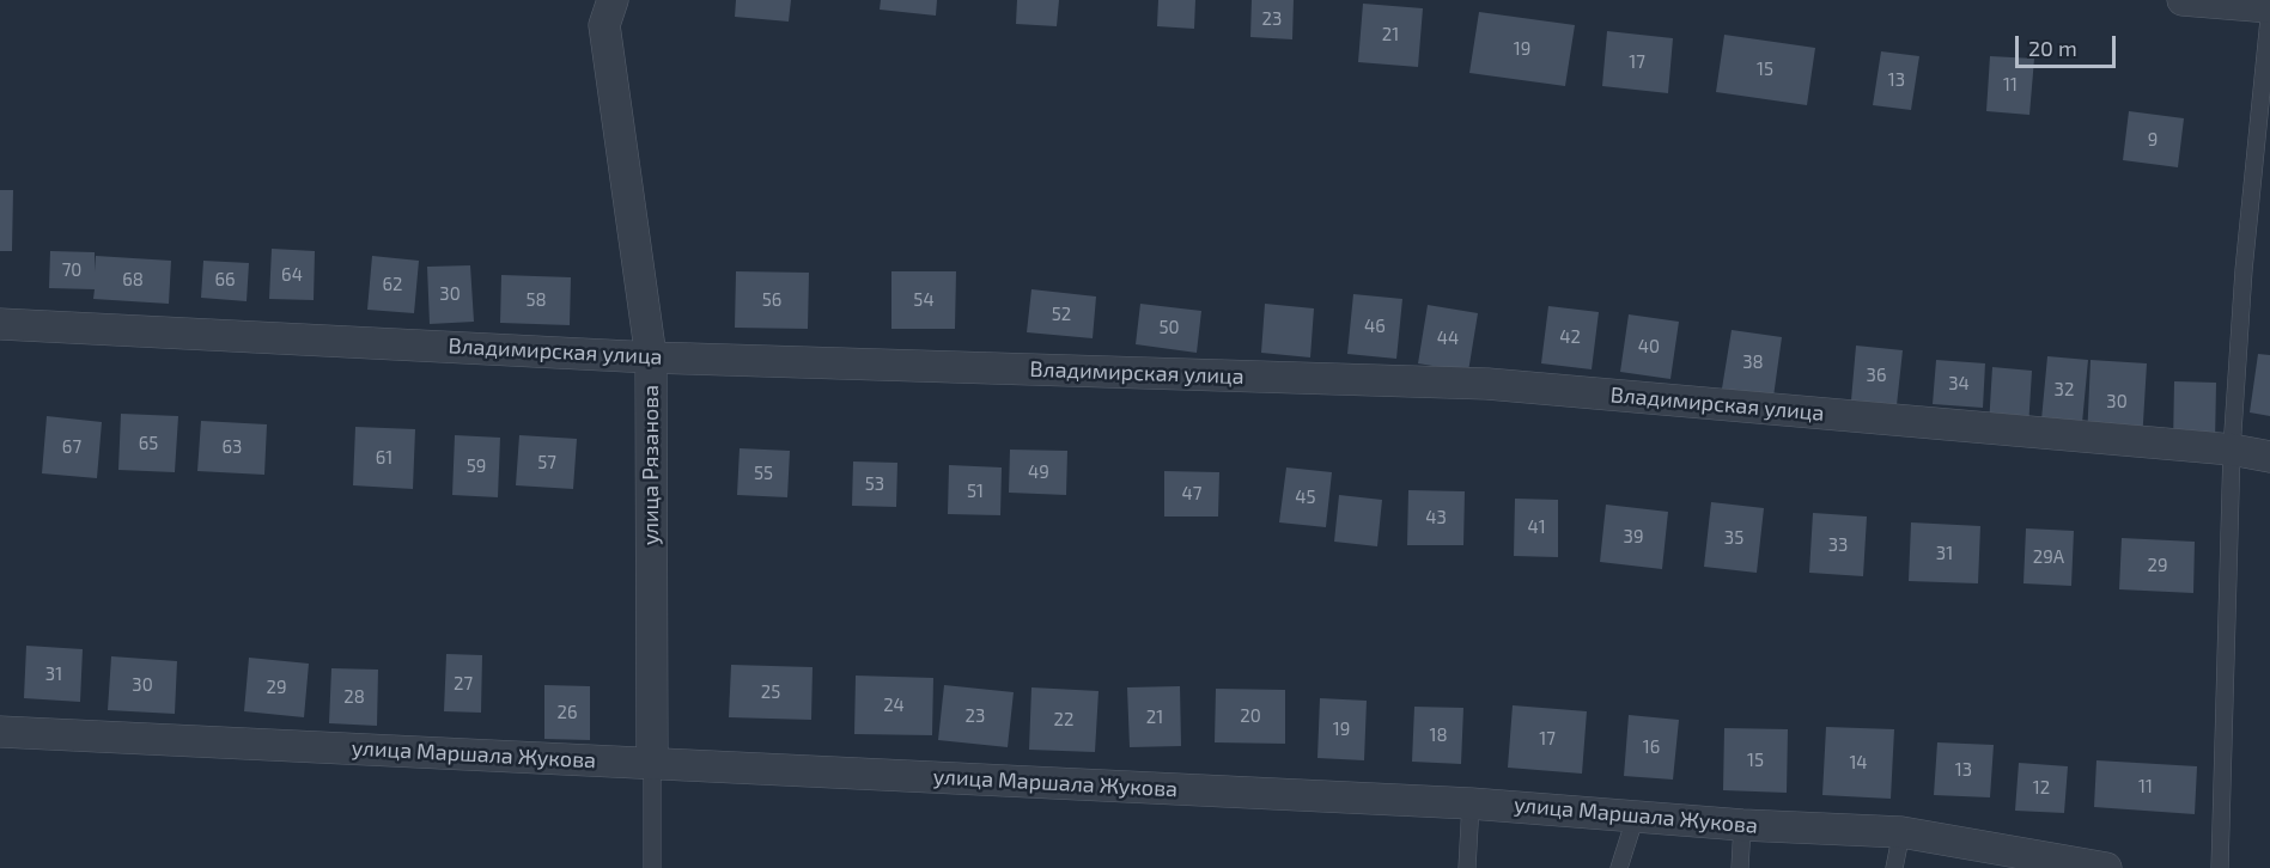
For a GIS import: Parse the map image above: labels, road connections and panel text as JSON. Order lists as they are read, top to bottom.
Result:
{
  "streets": {
    "street": ["Владимирская улица", "улица Рязанова", "улица Маршала Жукова"]
  },
  "crossings": [
    ["Владимирская улица", "улица Рязанова"],
    ["улица Рязанова", "улица Маршала Жукова"]
  ],
  "house_numbers": [
    "23",
    "21",
    "19",
    "17",
    "15",
    "13",
    "11",
    "9",
    "70",
    "64",
    "68",
    "66",
    "62",
    "30",
    "58",
    "56",
    "54",
    "52",
    "46",
    "50",
    "42",
    "44",
    "40",
    "38",
    "36",
    "34",
    "32",
    "30",
    "65",
    "67",
    "63",
    "61",
    "57",
    "59",
    "49",
    "55",
    "53",
    "51",
    "47",
    "45",
    "43",
    "41",
    "39",
    "35",
    "33",
    "31",
    "29А",
    "29",
    "31",
    "27",
    "30",
    "29",
    "25",
    "28",
    "24",
    "26",
    "23",
    "20",
    "21",
    "22",
    "19",
    "18",
    "17",
    "16",
    "15",
    "14",
    "13",
    "11",
    "12"
  ],
  "scale_bar": "20 m"
}
